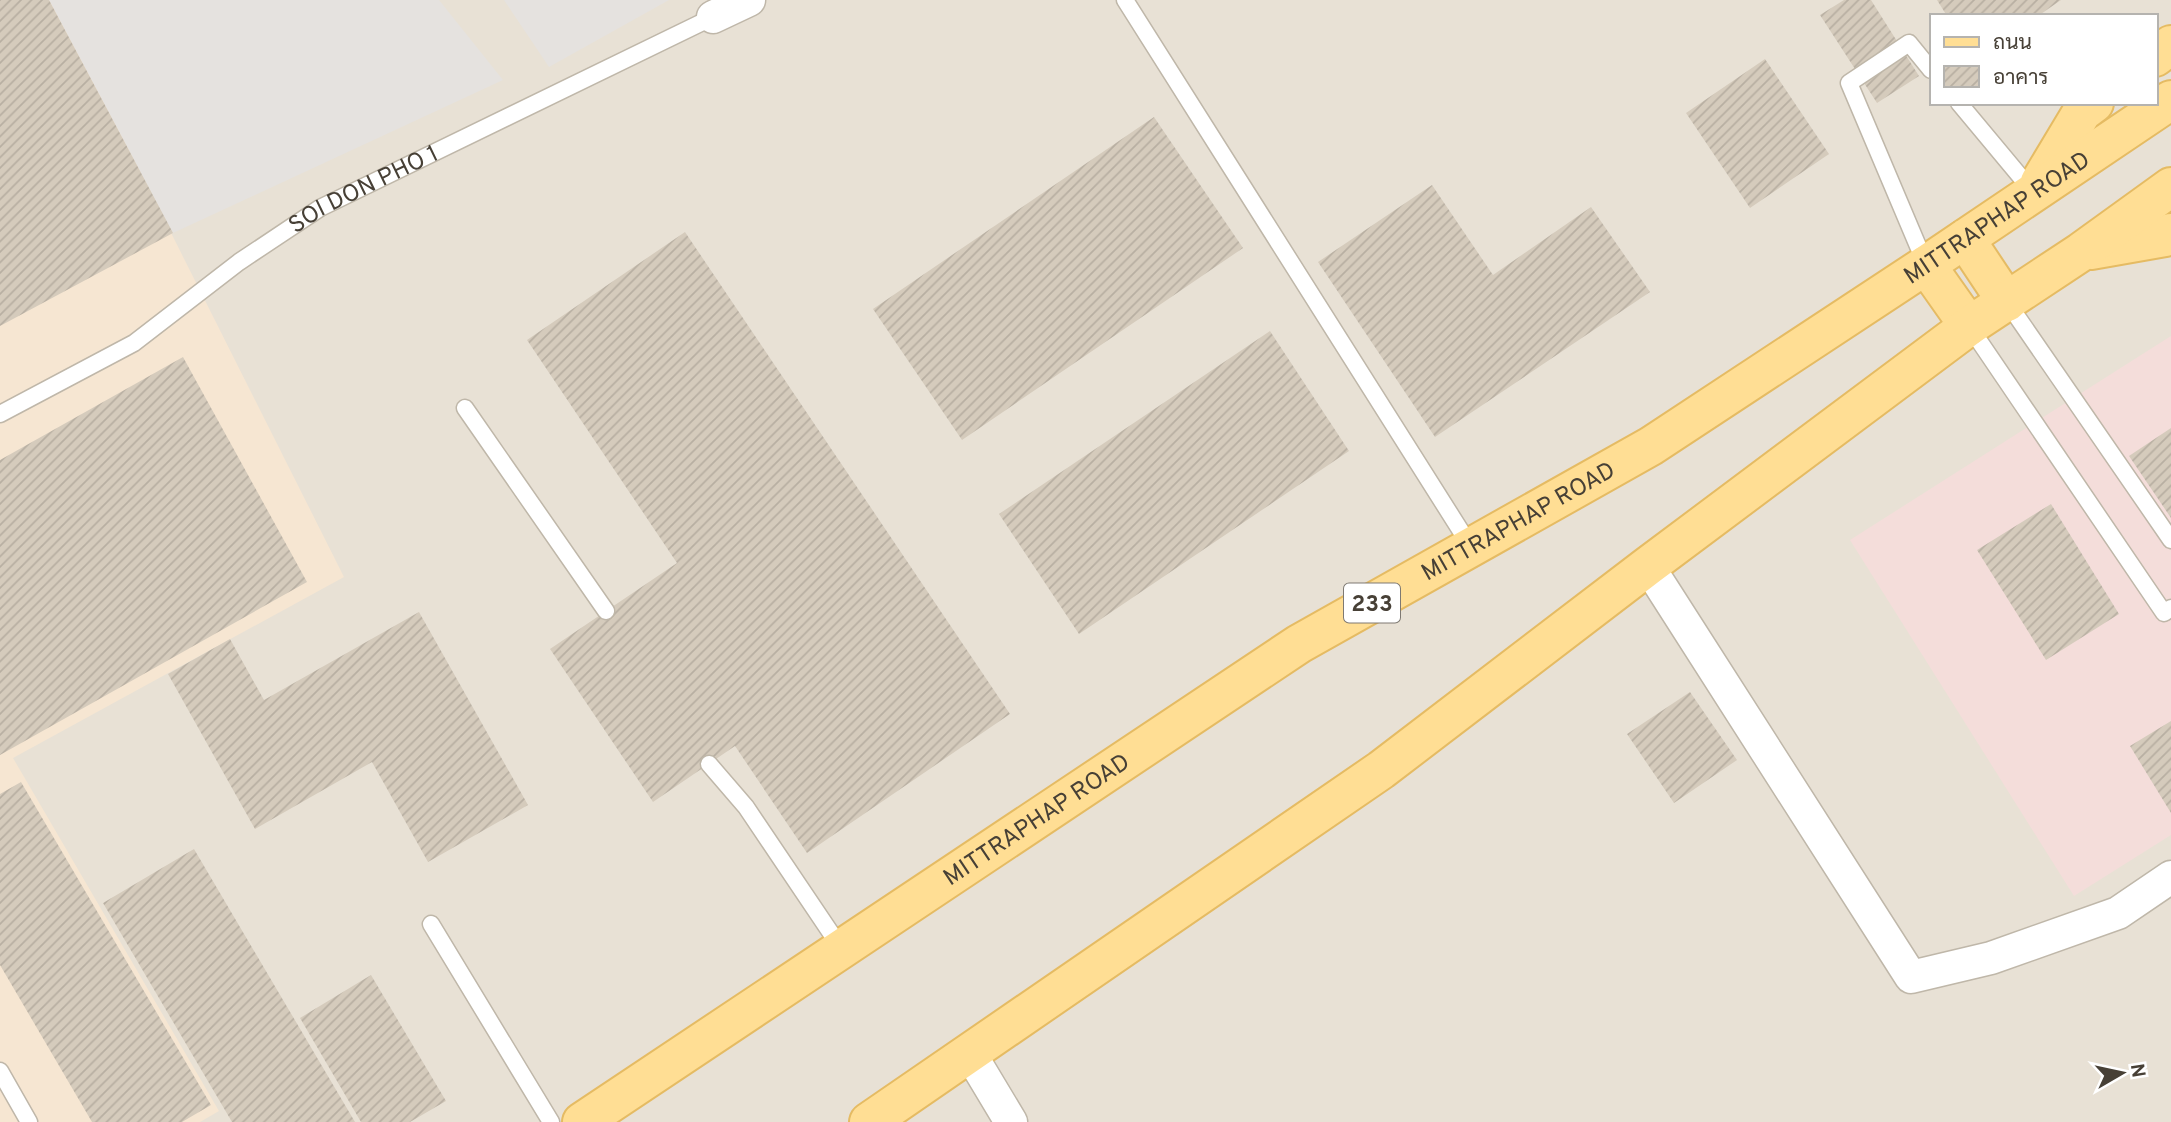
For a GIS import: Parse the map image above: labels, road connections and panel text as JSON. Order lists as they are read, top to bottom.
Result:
{
  "streets": {
    "main road": ["MITTRAPHAP ROAD", "233"],
    "street": ["SOI DON PHO 1"]
  },
  "legend": ["ถนน", "อาคาร"],
  "north": "right"
}
